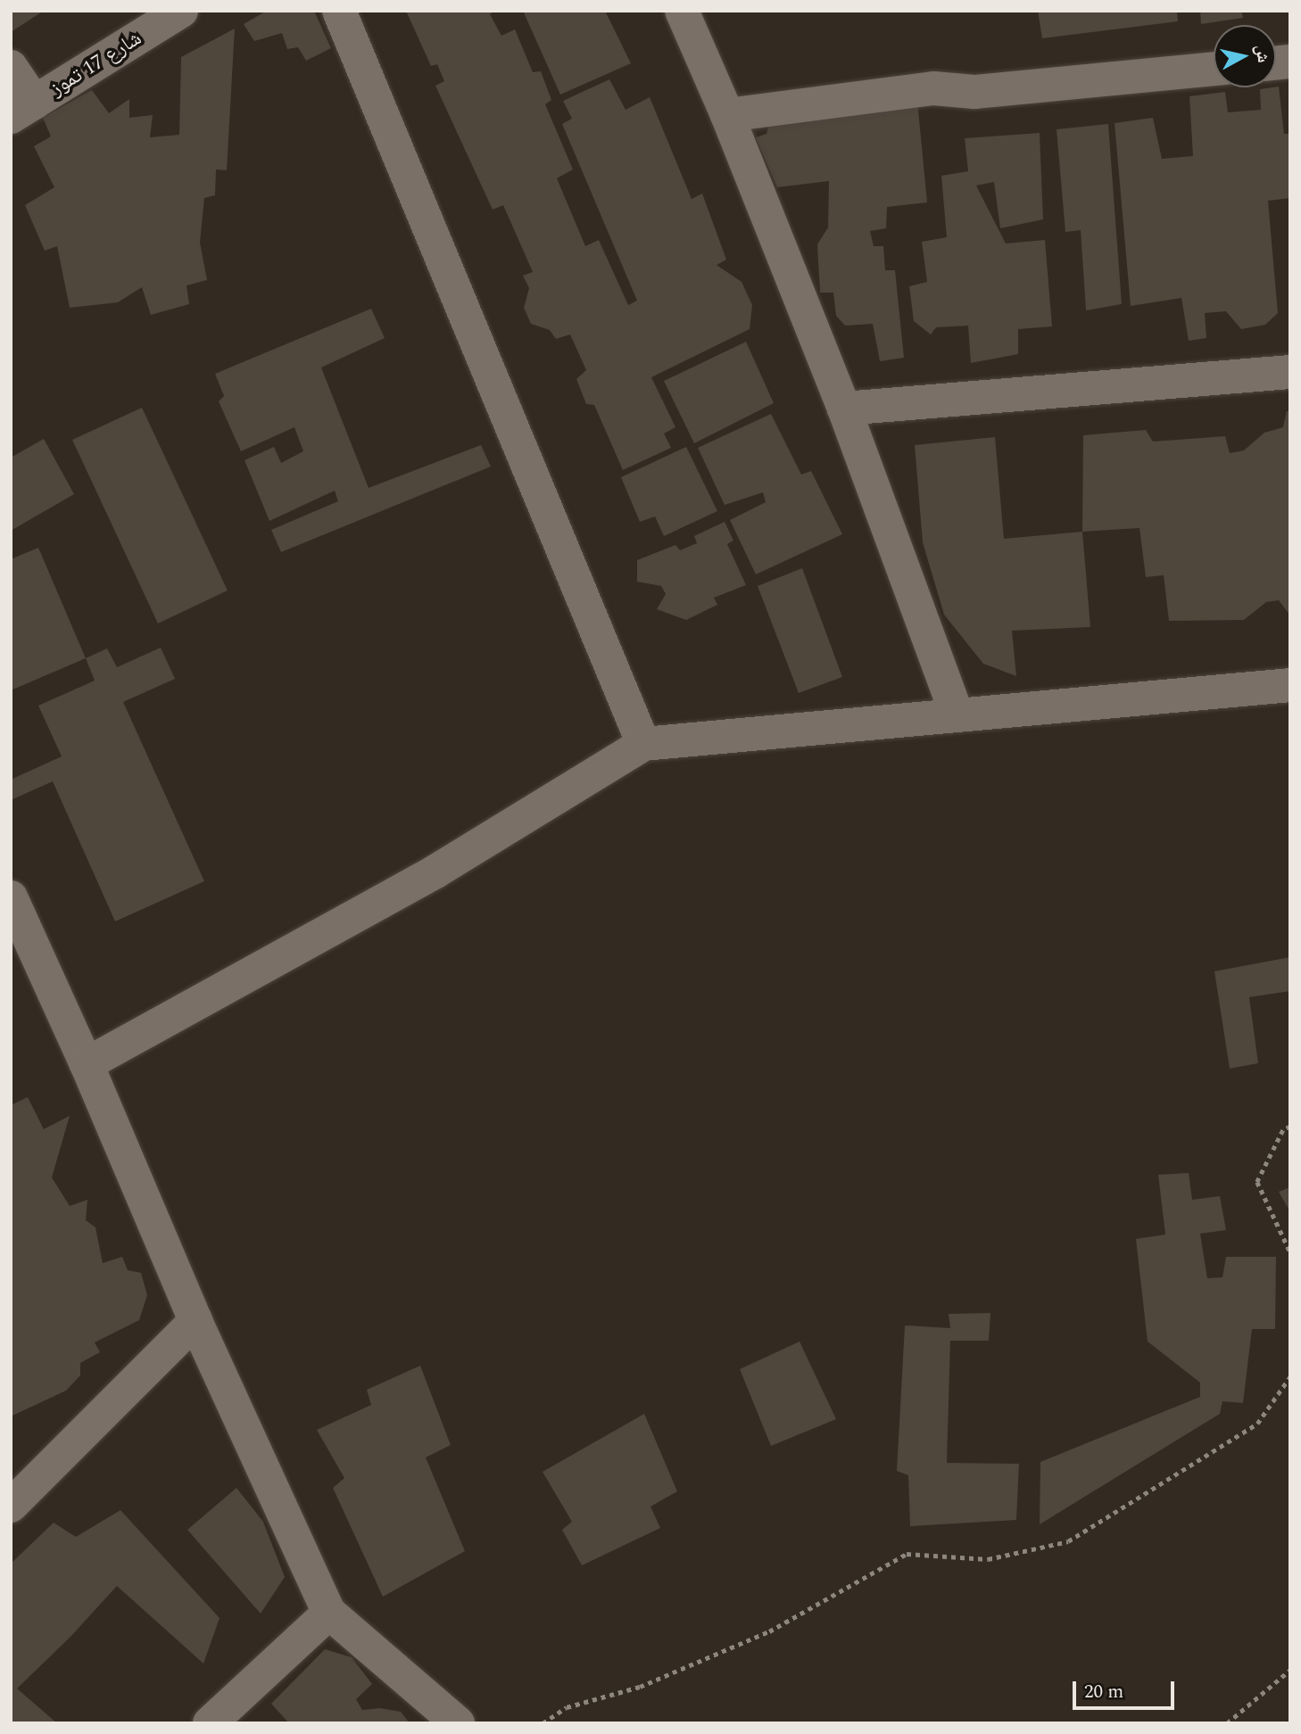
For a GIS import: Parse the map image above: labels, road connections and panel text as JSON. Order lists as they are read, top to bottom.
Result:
{
  "streets": {
    "street": ["شارع 17 تموز"]
  },
  "scale_bar": "20 m",
  "north": "right"
}
